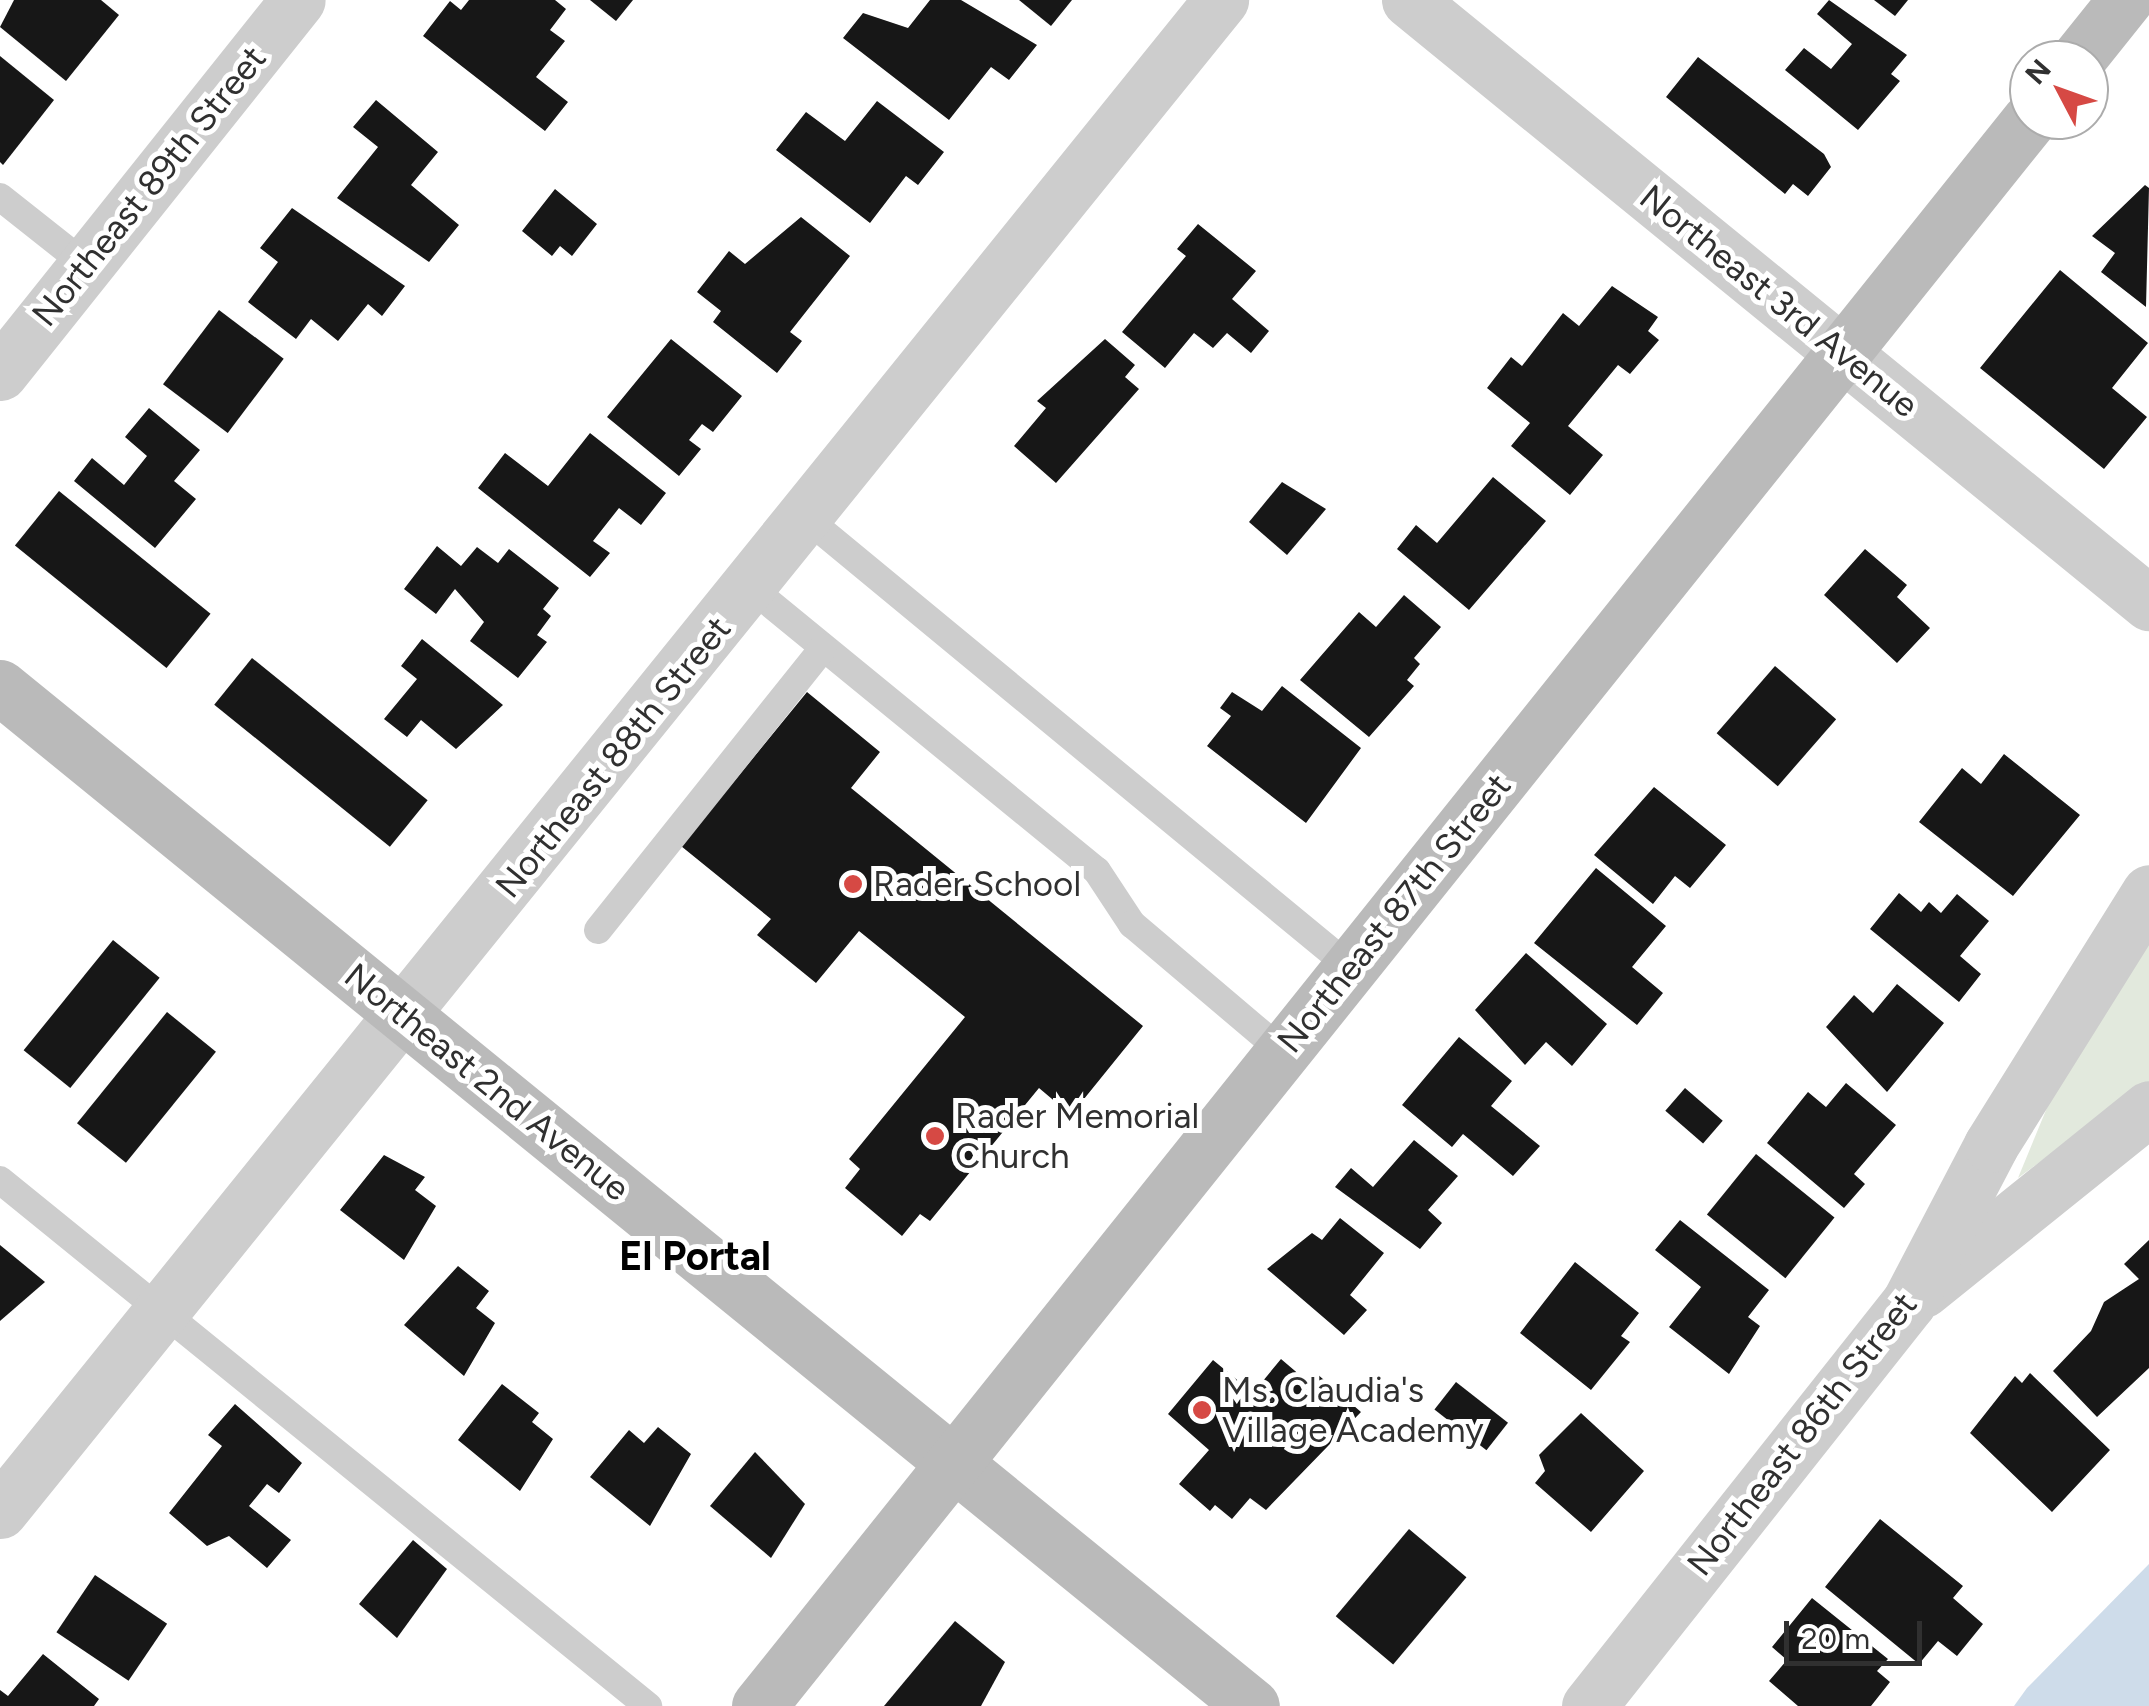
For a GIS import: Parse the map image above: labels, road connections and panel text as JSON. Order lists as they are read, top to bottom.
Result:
{
  "streets": {
    "street": [
      "Northeast 89th Street",
      "Northeast 3rd Avenue",
      "Northeast 88th Street",
      "Northeast 87th Street",
      "Northeast 2nd Avenue",
      "Northeast 86th Street"
    ]
  },
  "crossings": [
    ["Northeast 3rd Avenue", "Northeast 87th Street"],
    ["Northeast 88th Street", "Northeast 2nd Avenue"],
    ["Northeast 87th Street", "Northeast 2nd Avenue"]
  ],
  "districts": ["El Portal"],
  "places": ["Rader School", "Rader Memorial Church", "Ms. Claudia's Village Academy"],
  "scale_bar": "20 m",
  "north": "top left"
}
